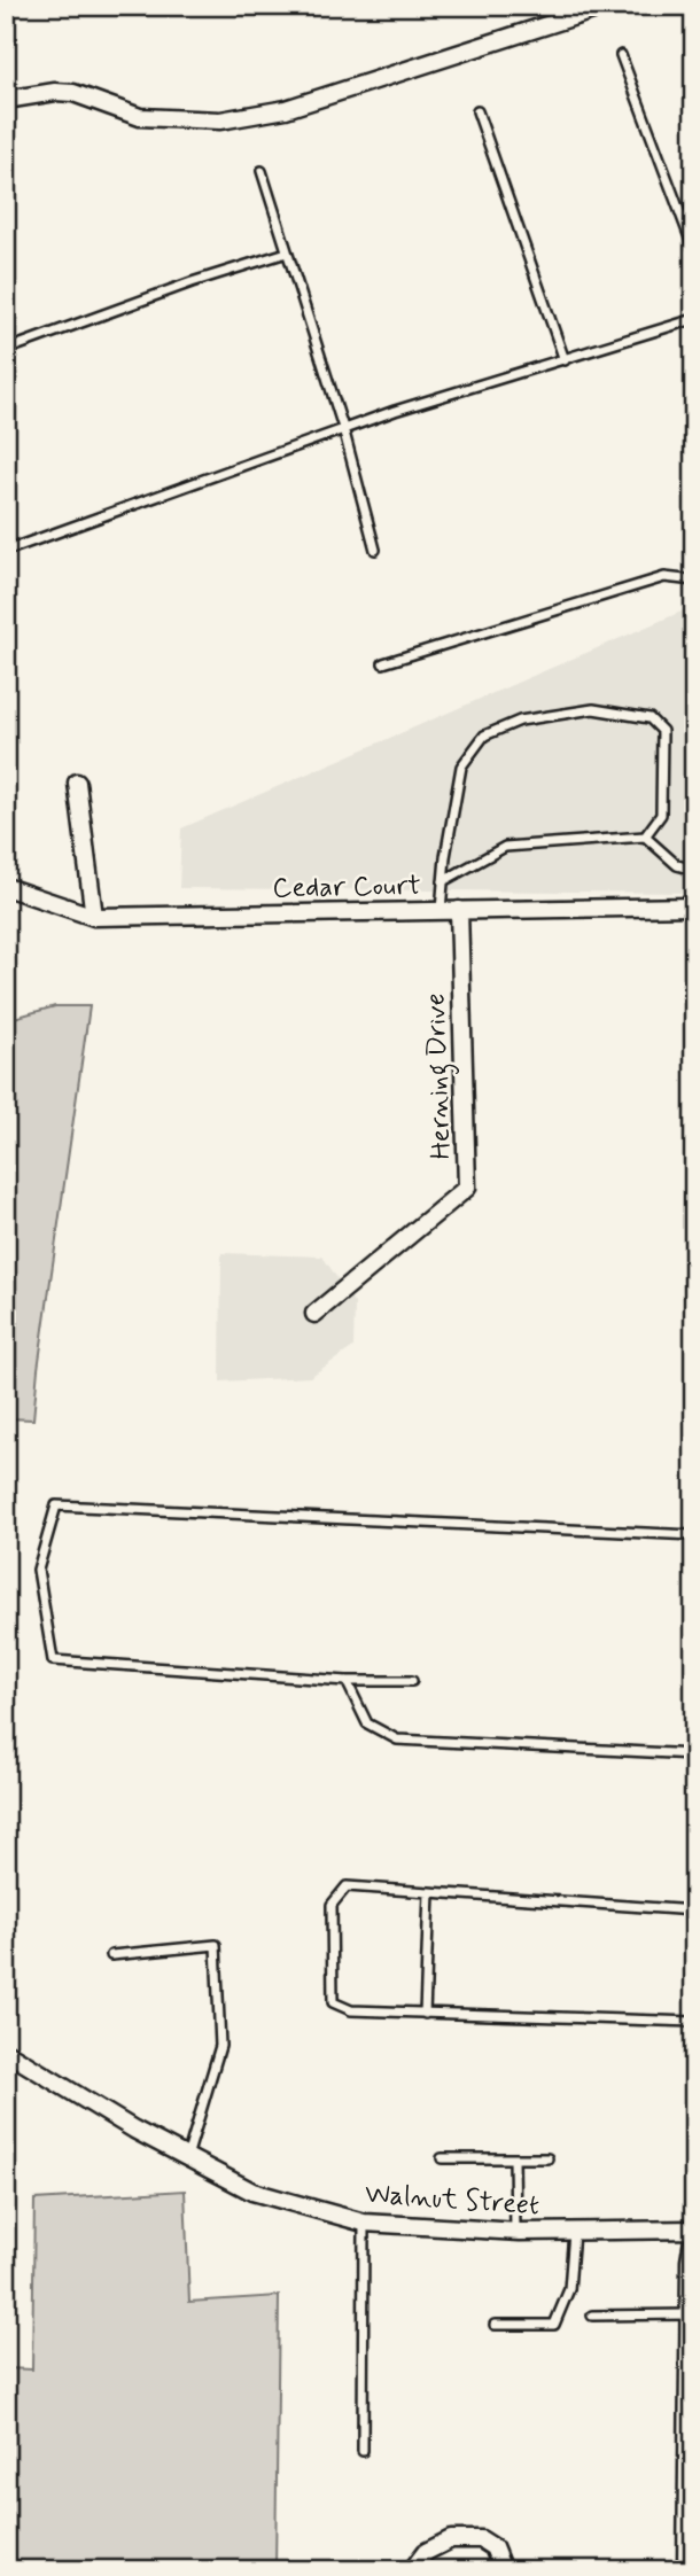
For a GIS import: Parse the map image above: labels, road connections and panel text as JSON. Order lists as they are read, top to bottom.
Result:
{
  "streets": {
    "street": ["Cedar Court", "Herning Drive", "Walnut Street"]
  },
  "crossings": [
    ["Cedar Court", "Herning Drive"]
  ]
}
